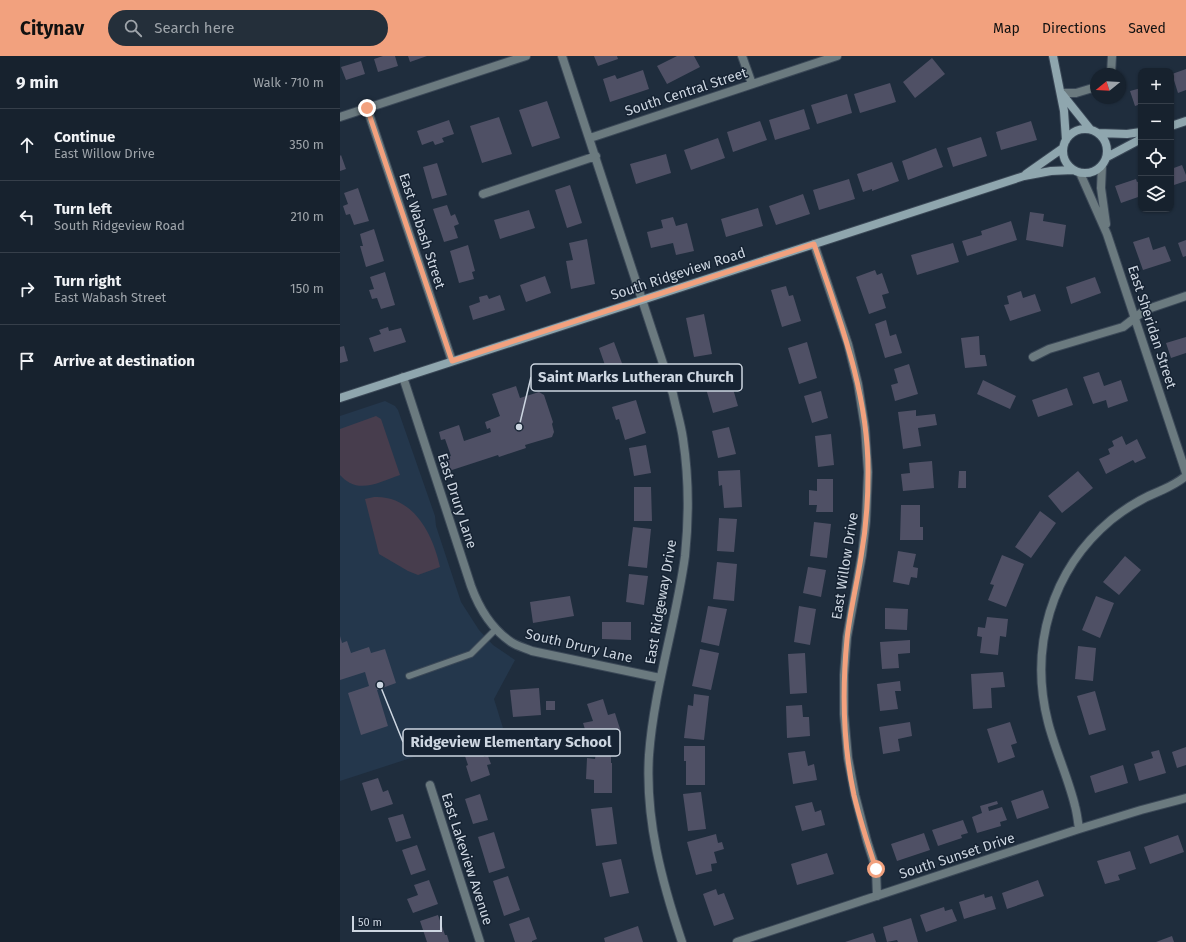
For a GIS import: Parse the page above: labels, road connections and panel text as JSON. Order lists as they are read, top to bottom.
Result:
{
  "streets": {
    "main road": ["South Ridgeview Road"],
    "street": [
      "South Central Street",
      "East Wabash Street",
      "East Sheridan Street",
      "East Drury Lane",
      "East Willow Drive",
      "East Ridgeway Drive",
      "South Drury Lane",
      "South Sunset Drive",
      "East Lakeview Avenue"
    ]
  },
  "crossings": [
    ["South Central Street", "East Ridgeway Drive"],
    ["East Wabash Street", "South Ridgeview Road"],
    ["South Ridgeview Road", "East Sheridan Street"],
    ["South Ridgeview Road", "East Drury Lane"],
    ["South Ridgeview Road", "East Willow Drive"],
    ["South Ridgeview Road", "East Ridgeway Drive"],
    ["East Drury Lane", "South Drury Lane"],
    ["East Willow Drive", "South Sunset Drive"],
    ["East Ridgeway Drive", "South Drury Lane"]
  ],
  "places": ["Saint Marks Lutheran Church", "Ridgeview Elementary School"],
  "scale_bar": "50 m",
  "north": "left",
  "page": {
    "header": "Citynav",
    "search": "Search here",
    "nav": ["Map", "Directions", "Saved"],
    "heading": ["9 min", "Walk · 710 m"],
    "map_buttons": ["+", "−"],
    "list": [
      ["Continue", "East Willow Drive", "350 m"],
      ["Turn left", "South Ridgeview Road", "210 m"],
      ["Turn right", "East Wabash Street", "150 m"],
      "Arrive at destination"
    ],
    "scale": "50 m"
  }
}
